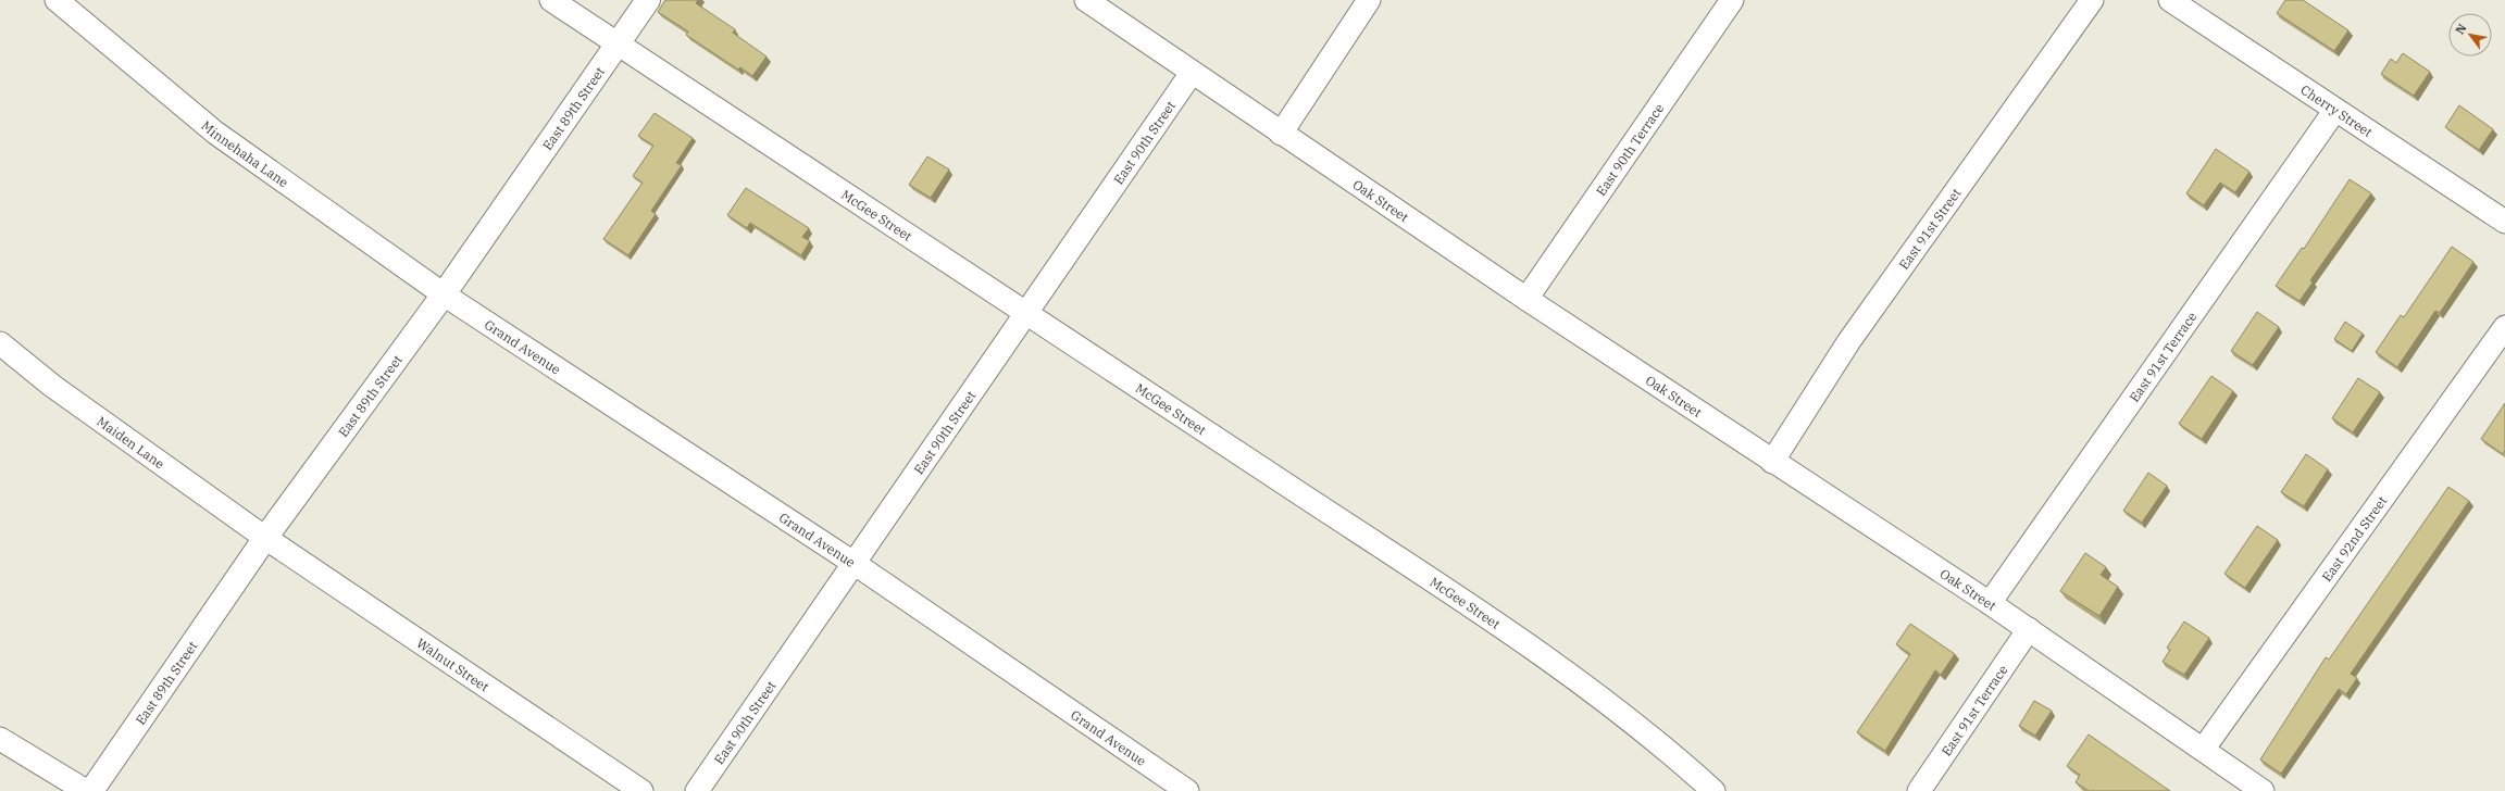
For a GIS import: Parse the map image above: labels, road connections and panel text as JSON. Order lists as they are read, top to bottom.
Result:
{
  "streets": {
    "street": [
      "East 89th Street",
      "Cherry Street",
      "East 90th Street",
      "East 90th Terrace",
      "Minnehaha Lane",
      "Oak Street",
      "McGee Street",
      "East 91st Street",
      "Grand Avenue",
      "East 91st Terrace",
      "Maiden Lane",
      "East 92nd Street",
      "Walnut Street"
    ]
  },
  "crossings": [
    ["East 89th Street", "Minnehaha Lane"],
    ["East 89th Street", "McGee Street"],
    ["East 89th Street", "Grand Avenue"],
    ["East 89th Street", "Maiden Lane"],
    ["East 89th Street", "Walnut Street"],
    ["Cherry Street", "East 91st Terrace"],
    ["East 90th Street", "Oak Street"],
    ["East 90th Street", "McGee Street"],
    ["East 90th Street", "Grand Avenue"],
    ["East 90th Terrace", "Oak Street"],
    ["Minnehaha Lane", "Grand Avenue"],
    ["Oak Street", "East 91st Street"],
    ["Oak Street", "East 91st Terrace"],
    ["Oak Street", "East 92nd Street"],
    ["Maiden Lane", "Walnut Street"]
  ],
  "north": "top left"
}
